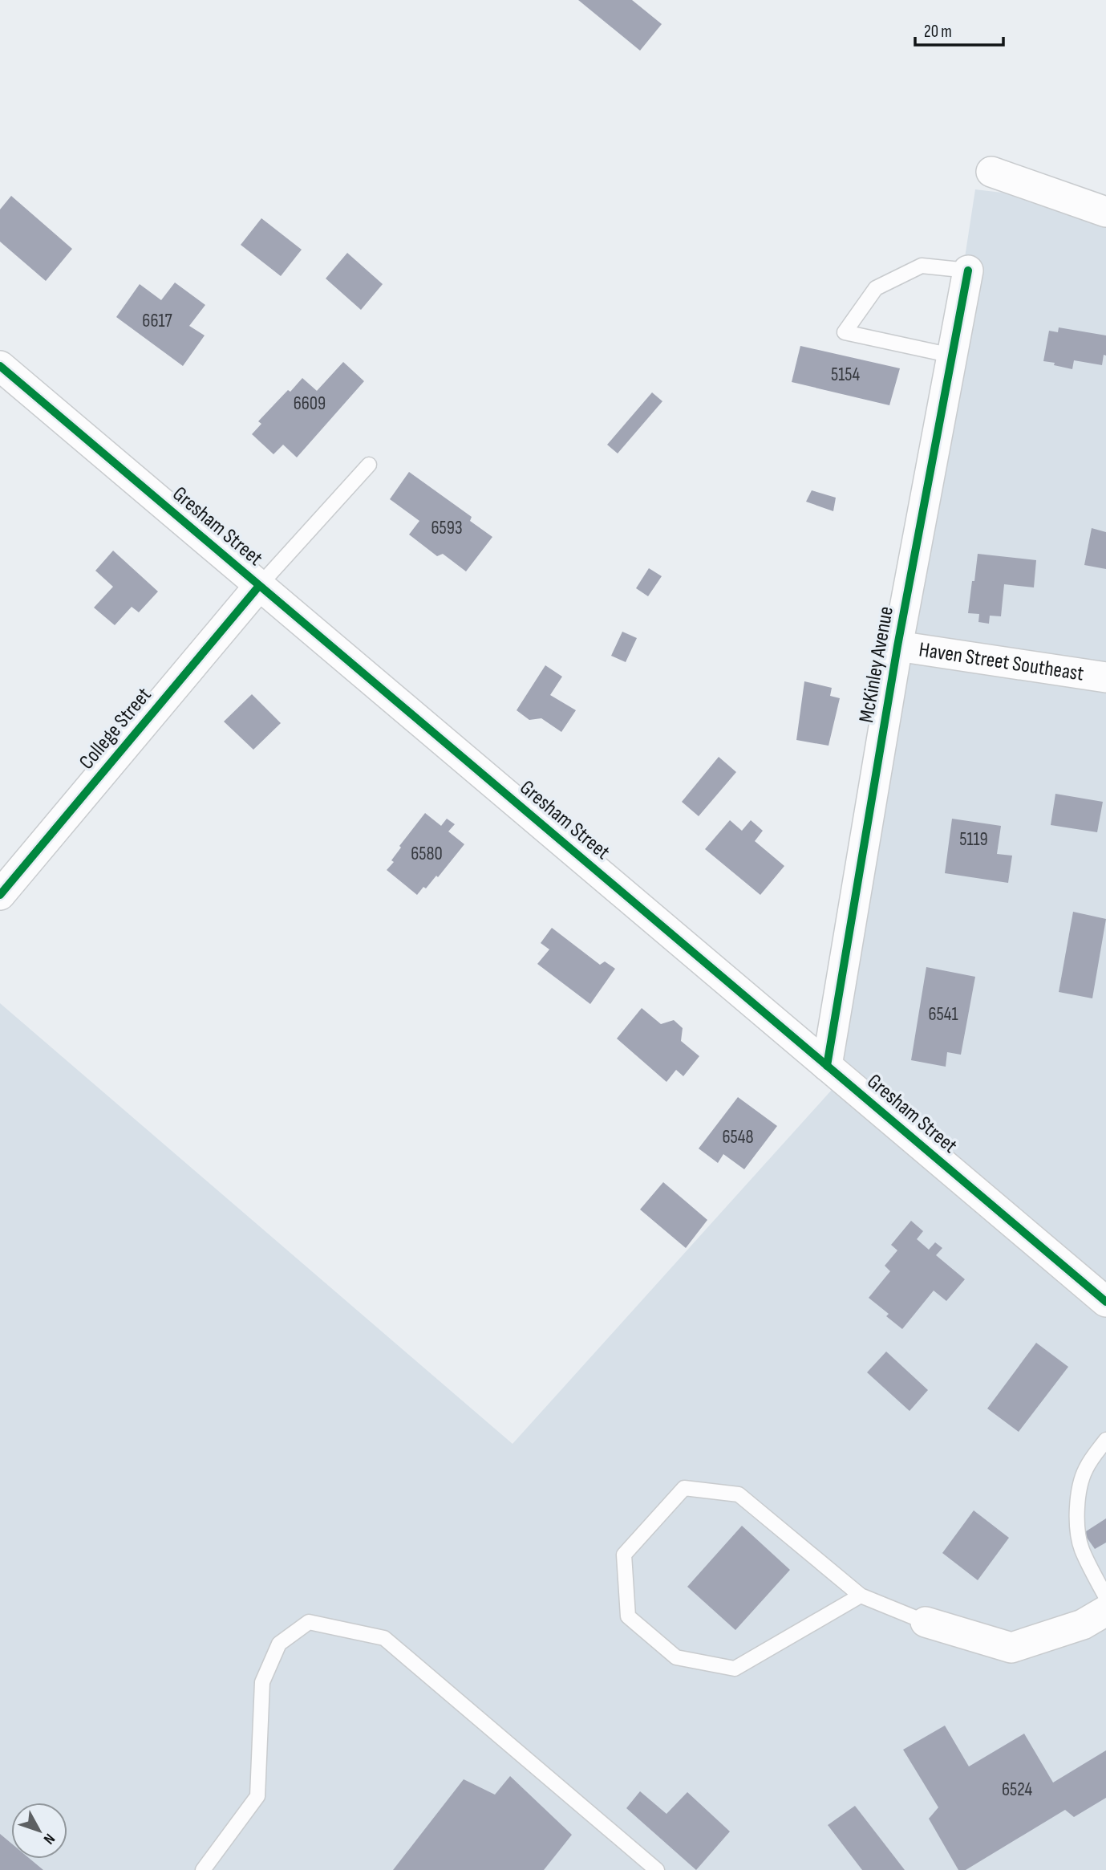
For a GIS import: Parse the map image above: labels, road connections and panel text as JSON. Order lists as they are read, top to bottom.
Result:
{
  "streets": {
    "street": [
      "Gresham Street",
      "Haven Street Southeast",
      "McKinley Avenue",
      "College Street"
    ]
  },
  "crossings": [
    ["Gresham Street", "McKinley Avenue"],
    ["Gresham Street", "College Street"],
    ["Haven Street Southeast", "McKinley Avenue"]
  ],
  "house_numbers": [
    "6617",
    "5154",
    "6609",
    "6593",
    "5119",
    "6580",
    "6541",
    "6548",
    "6524"
  ],
  "scale_bar": "20 m",
  "north": "bottom right"
}
